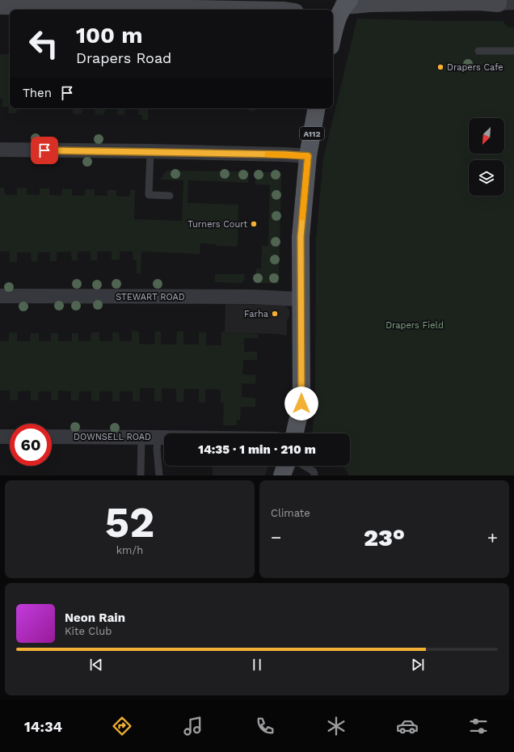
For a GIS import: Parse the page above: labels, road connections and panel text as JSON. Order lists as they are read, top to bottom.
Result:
{
  "streets": {
    "main road": ["A112"],
    "street": ["STEWART ROAD", "DOWNSELL ROAD"]
  },
  "crossings": [
    ["A112", "STEWART ROAD"]
  ],
  "parks": ["Drapers Field"],
  "places": ["Drapers Cafe", "Turners Court", "Farha"],
  "north": "bottom left",
  "page": {
    "turn": ["100 m", "Drapers Road"],
    "then": "Then",
    "limit": "60",
    "trip": "14:35 · 1 min · 210 m",
    "tile": [
      ["52", "km/h"],
      "Climate"
    ],
    "heat": ["−", "23°", "+"],
    "song": ["Neon Rain", "Kite Club"],
    "tabs": "14:34"
  }
}
